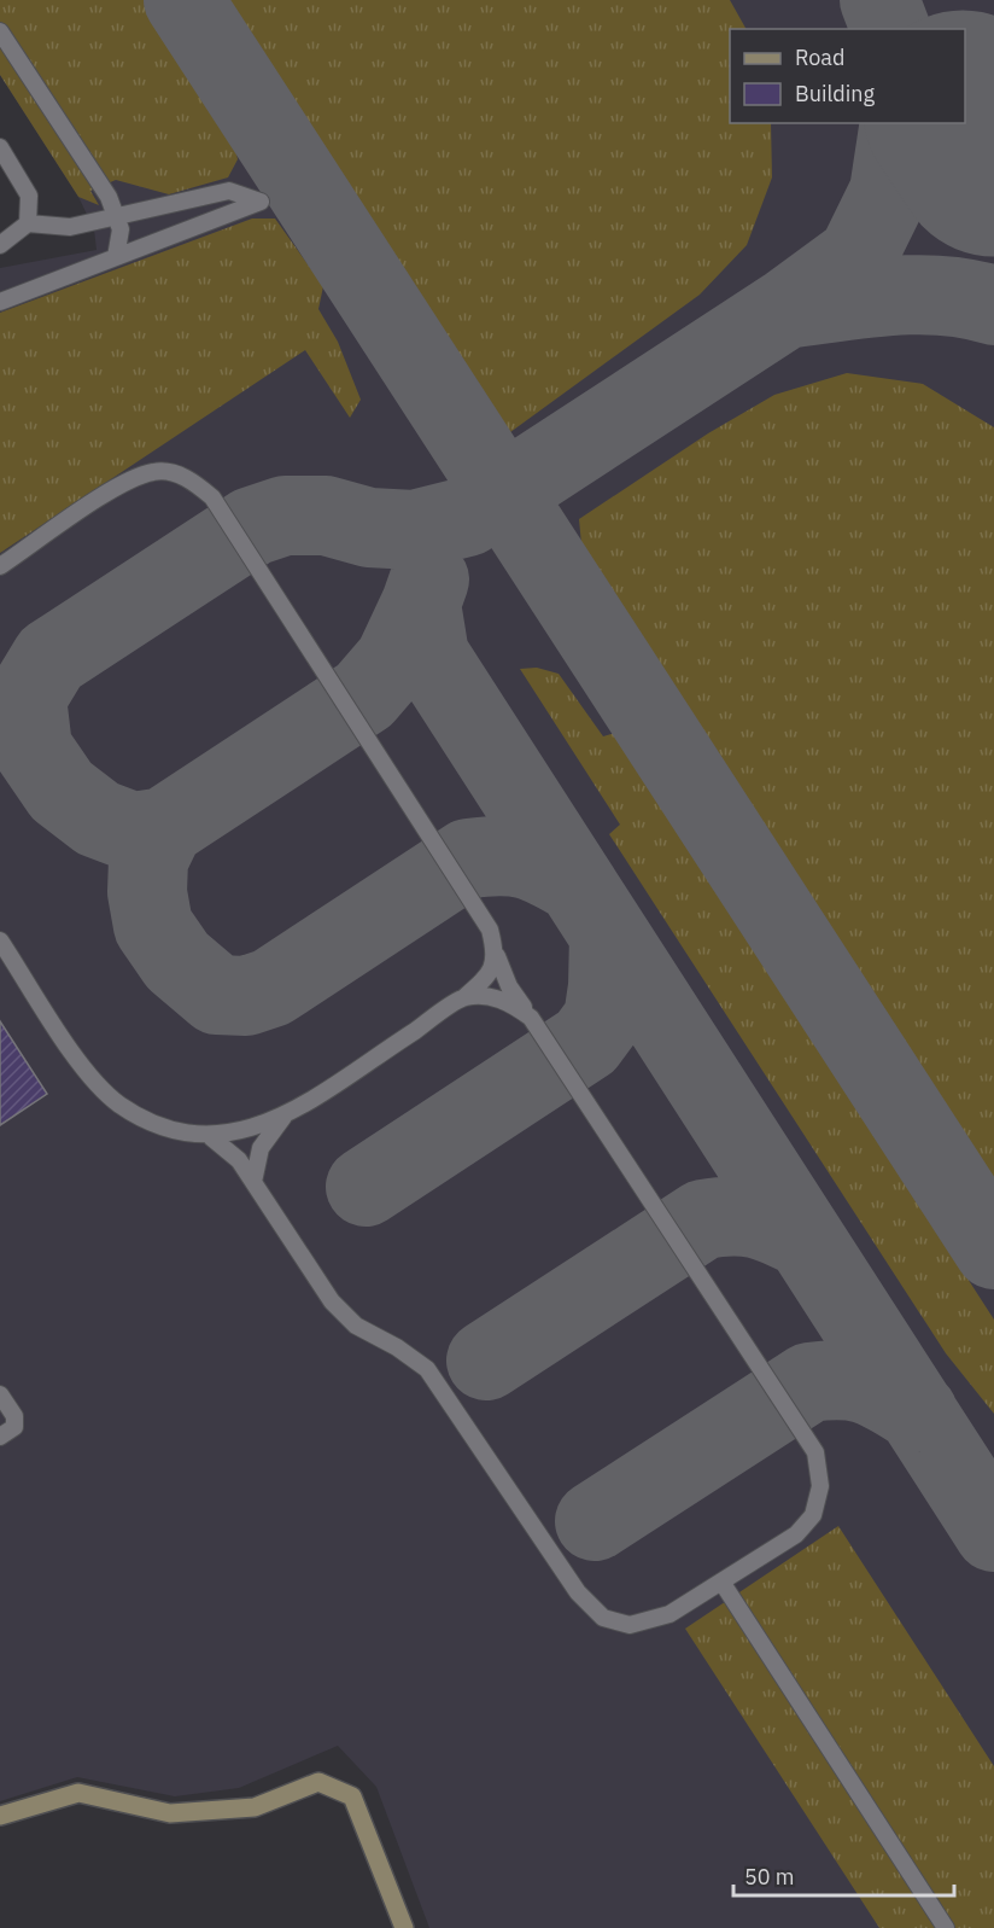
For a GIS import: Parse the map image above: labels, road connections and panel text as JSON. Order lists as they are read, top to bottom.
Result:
{
  "legend": ["Road", "Building"],
  "scale_bar": "50 m"
}
